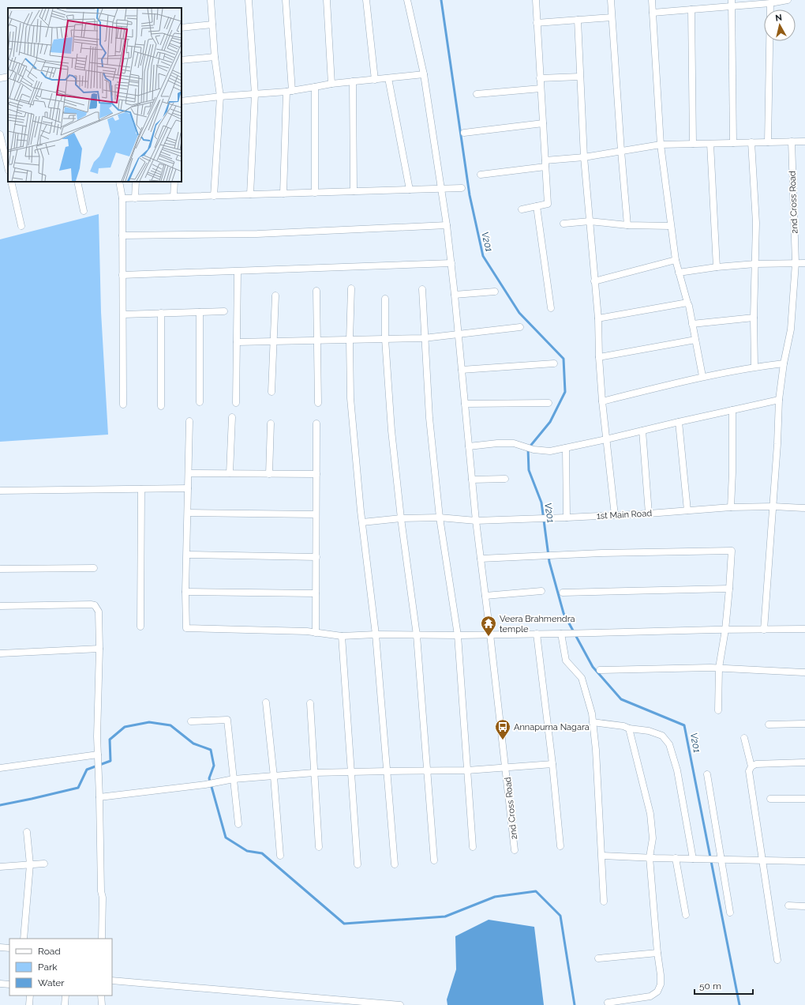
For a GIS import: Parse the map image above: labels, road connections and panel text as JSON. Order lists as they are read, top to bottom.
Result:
{
  "streets": {
    "street": ["2nd Cross Road", "1st Main Road"]
  },
  "crossings": [
    ["2nd Cross Road", "1st Main Road"]
  ],
  "water": ["V201"],
  "places": {
    "temple": ["Veera Brahmendra temple"],
    "bus stop": ["Annapurna Nagara"]
  },
  "legend": ["Road", "Park", "Water"],
  "scale_bar": "50 m",
  "north": "top"
}
